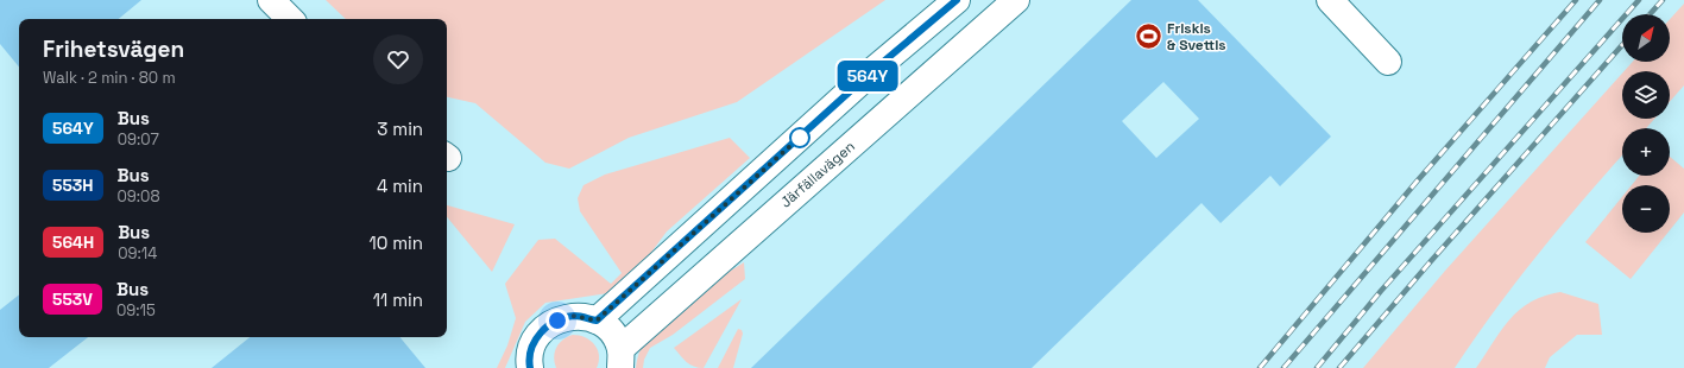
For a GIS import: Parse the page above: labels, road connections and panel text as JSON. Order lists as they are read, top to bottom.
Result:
{
  "streets": {
    "street": ["Järfällavägen"]
  },
  "places": {
    "sports": ["Friskis & Svettis"]
  },
  "lines": ["bus line 564Y"],
  "north": "top right",
  "page": {
    "on_map": "564Y",
    "map_buttons": ["+", "−"],
    "heading": ["Frihetsvägen", "Walk · 2 min · 80 m"],
    "list": [
      {
        "mark": "564Y",
        "name": "Bus",
        "note": "09:07",
        "value": "3 min"
      },
      {
        "mark": "553H",
        "name": "Bus",
        "note": "09:08",
        "value": "4 min"
      },
      {
        "mark": "564H",
        "name": "Bus",
        "note": "09:14",
        "value": "10 min"
      },
      {
        "mark": "553V",
        "name": "Bus",
        "note": "09:15",
        "value": "11 min"
      }
    ]
  }
}
